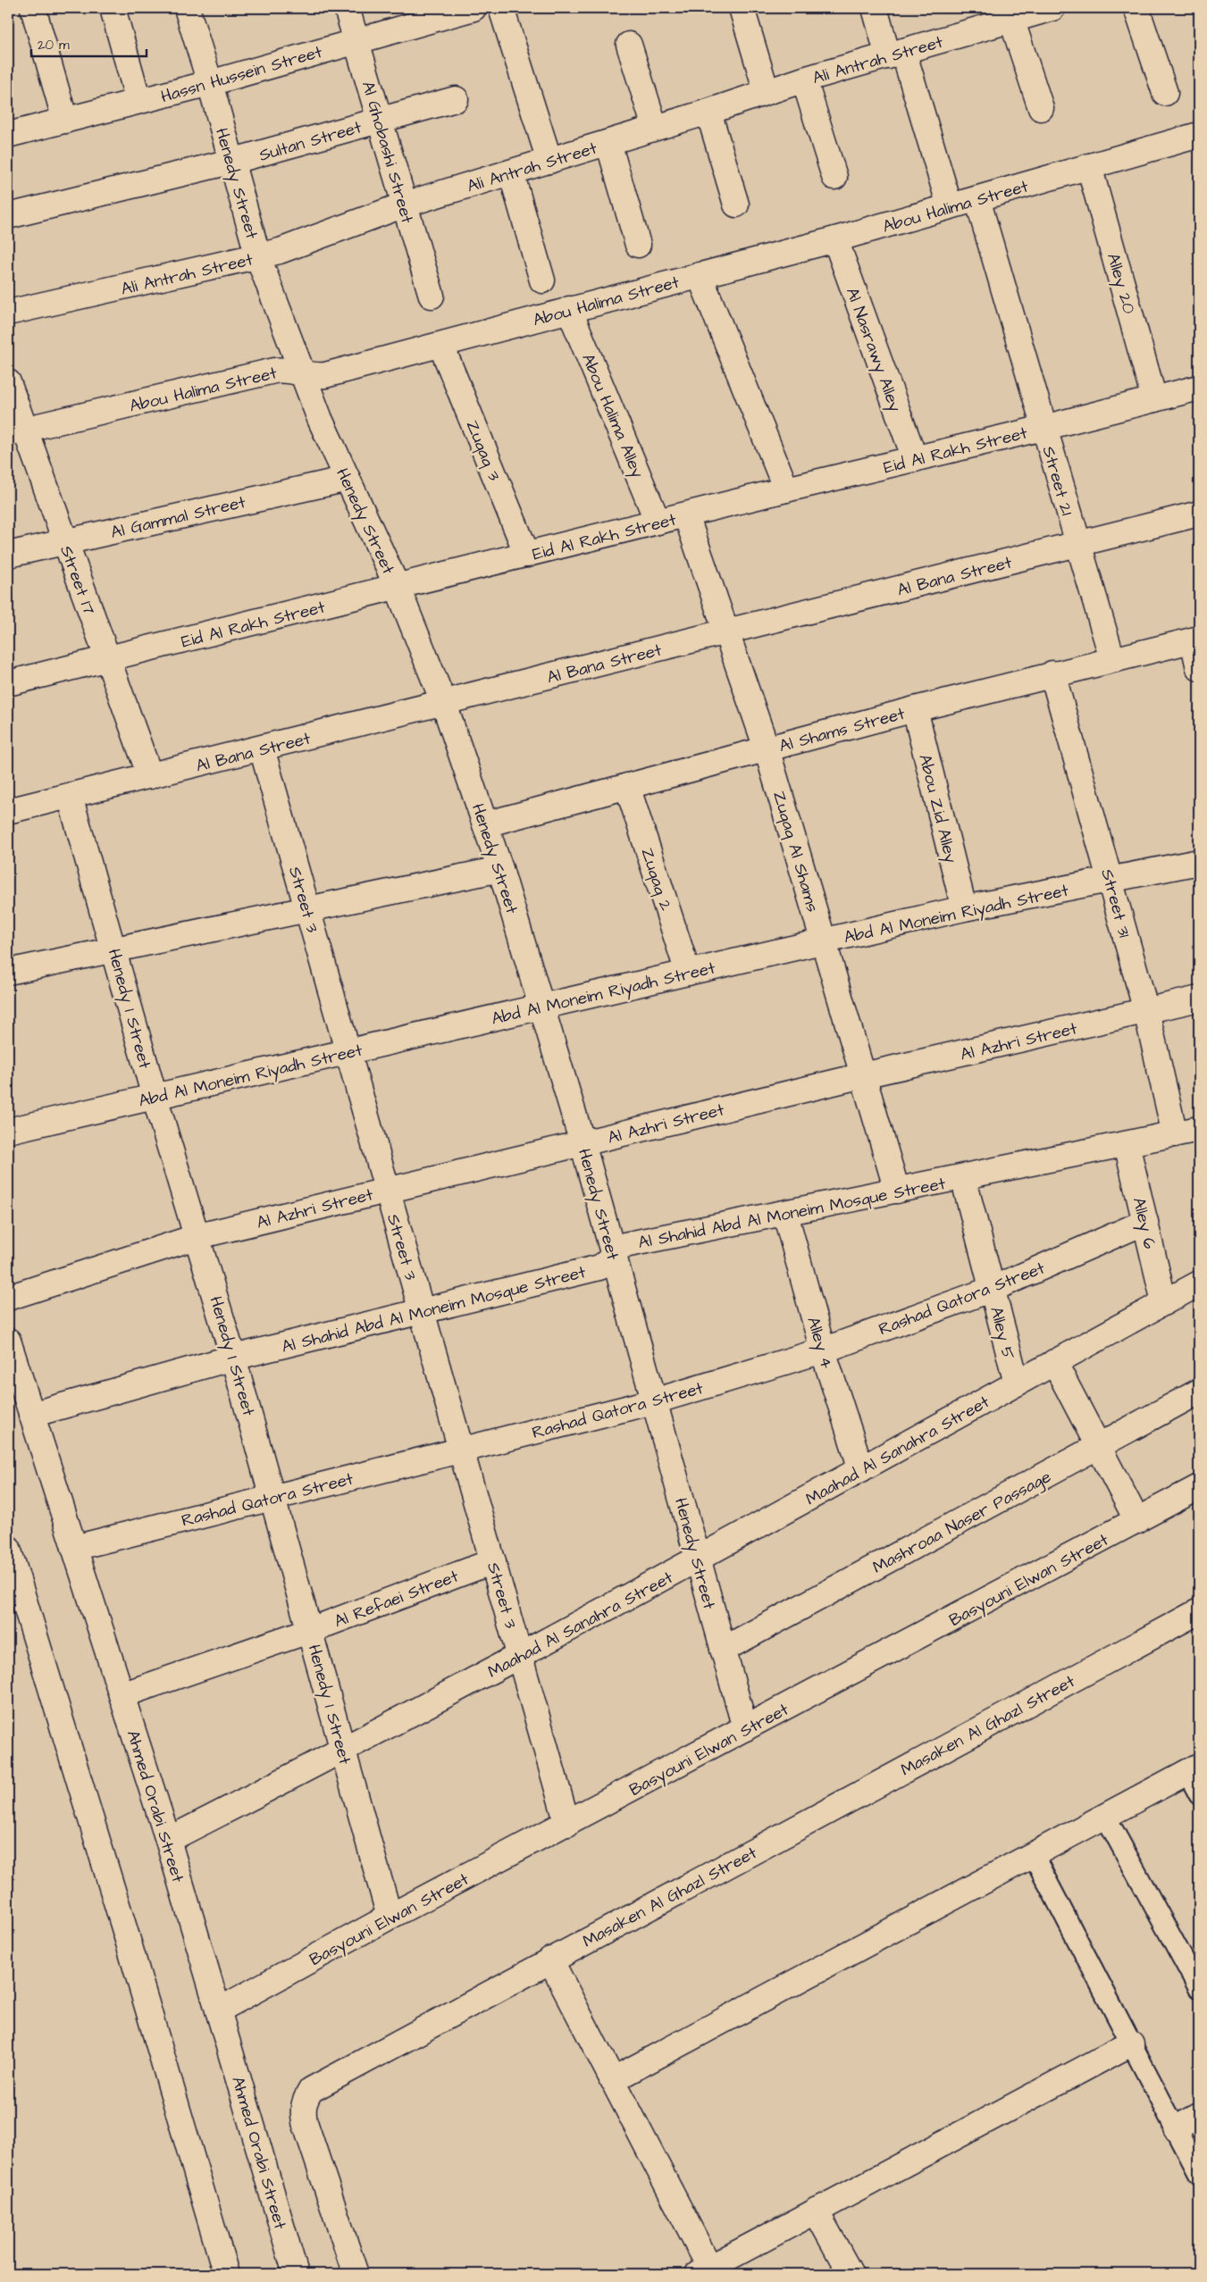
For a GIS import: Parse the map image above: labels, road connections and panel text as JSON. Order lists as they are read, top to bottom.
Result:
{
  "streets": {
    "street": [
      "Ali Antrah Street",
      "Hassn Hussein Street",
      "Sultan Street",
      "Al Ghobashi Street",
      "Henedy Street",
      "Abou Halima Street",
      "Alley 20",
      "Al Nasrawy Alley",
      "Abou Halima Alley",
      "Eid Al Rakh Street",
      "Zuqaq 3",
      "Street 21",
      "Al Gammal Street",
      "Al Bana Street",
      "Street 17",
      "Al Shams Street",
      "Abou Zid Alley",
      "Zuqaq Al Shams",
      "Zuqaq 2",
      "Street 3",
      "Street 31",
      "Abd Al Moneim Riyadh Street",
      "Henedy 1 Street",
      "Al Azhri Street",
      "Al Shahid Abd Al Moneim Mosque Street",
      "Alley 6",
      "Rashad Qatora Street",
      "Alley 5",
      "Alley 4",
      "Maahad Al Sanahra Street",
      "Mashroaa Naser Passage",
      "Basyouni Elwan Street",
      "Al Refaei Street",
      "Masaken Al Ghazl Street",
      "Ahmed Orabi Street"
    ]
  },
  "crossings": [
    ["Ali Antrah Street", "Al Ghobashi Street"],
    ["Ali Antrah Street", "Henedy Street"],
    ["Hassn Hussein Street", "Al Ghobashi Street"],
    ["Hassn Hussein Street", "Henedy Street"],
    ["Sultan Street", "Al Ghobashi Street"],
    ["Sultan Street", "Henedy Street"],
    ["Henedy Street", "Abou Halima Street"],
    ["Henedy Street", "Eid Al Rakh Street"],
    ["Henedy Street", "Al Gammal Street"],
    ["Henedy Street", "Al Bana Street"],
    ["Henedy Street", "Al Shams Street"],
    ["Henedy Street", "Abd Al Moneim Riyadh Street"],
    ["Henedy Street", "Al Azhri Street"],
    ["Henedy Street", "Al Shahid Abd Al Moneim Mosque Street"],
    ["Henedy Street", "Rashad Qatora Street"],
    ["Henedy Street", "Maahad Al Sanahra Street"],
    ["Henedy Street", "Mashroaa Naser Passage"],
    ["Henedy Street", "Basyouni Elwan Street"],
    ["Abou Halima Street", "Alley 20"],
    ["Abou Halima Street", "Al Nasrawy Alley"],
    ["Abou Halima Street", "Abou Halima Alley"],
    ["Abou Halima Street", "Zuqaq 3"],
    ["Abou Halima Street", "Street 21"],
    ["Abou Halima Street", "Street 17"],
    ["Alley 20", "Eid Al Rakh Street"],
    ["Al Nasrawy Alley", "Eid Al Rakh Street"],
    ["Abou Halima Alley", "Eid Al Rakh Street"],
    ["Eid Al Rakh Street", "Zuqaq 3"],
    ["Eid Al Rakh Street", "Street 21"],
    ["Eid Al Rakh Street", "Street 17"],
    ["Eid Al Rakh Street", "Zuqaq Al Shams"],
    ["Street 21", "Al Bana Street"],
    ["Street 21", "Al Shams Street"],
    ["Al Gammal Street", "Street 17"],
    ["Al Bana Street", "Street 17"],
    ["Al Bana Street", "Zuqaq Al Shams"],
    ["Al Bana Street", "Street 3"],
    ["Al Bana Street", "Henedy 1 Street"],
    ["Al Shams Street", "Abou Zid Alley"],
    ["Al Shams Street", "Zuqaq Al Shams"],
    ["Al Shams Street", "Zuqaq 2"],
    ["Al Shams Street", "Street 31"],
    ["Abou Zid Alley", "Abd Al Moneim Riyadh Street"],
    ["Zuqaq Al Shams", "Abd Al Moneim Riyadh Street"],
    ["Zuqaq Al Shams", "Al Azhri Street"],
    ["Zuqaq Al Shams", "Al Shahid Abd Al Moneim Mosque Street"],
    ["Zuqaq 2", "Abd Al Moneim Riyadh Street"],
    ["Street 3", "Abd Al Moneim Riyadh Street"],
    ["Street 3", "Al Azhri Street"],
    ["Street 3", "Al Shahid Abd Al Moneim Mosque Street"],
    ["Street 3", "Rashad Qatora Street"],
    ["Street 3", "Maahad Al Sanahra Street"],
    ["Street 3", "Basyouni Elwan Street"],
    ["Street 3", "Al Refaei Street"],
    ["Street 31", "Abd Al Moneim Riyadh Street"],
    ["Street 31", "Al Azhri Street"],
    ["Street 31", "Al Shahid Abd Al Moneim Mosque Street"],
    ["Abd Al Moneim Riyadh Street", "Henedy 1 Street"],
    ["Henedy 1 Street", "Al Azhri Street"],
    ["Henedy 1 Street", "Al Shahid Abd Al Moneim Mosque Street"],
    ["Henedy 1 Street", "Rashad Qatora Street"],
    ["Henedy 1 Street", "Maahad Al Sanahra Street"],
    ["Henedy 1 Street", "Basyouni Elwan Street"],
    ["Henedy 1 Street", "Al Refaei Street"],
    ["Al Shahid Abd Al Moneim Mosque Street", "Alley 6"],
    ["Al Shahid Abd Al Moneim Mosque Street", "Alley 5"],
    ["Al Shahid Abd Al Moneim Mosque Street", "Alley 4"],
    ["Al Shahid Abd Al Moneim Mosque Street", "Ahmed Orabi Street"],
    ["Alley 6", "Rashad Qatora Street"],
    ["Alley 6", "Maahad Al Sanahra Street"],
    ["Rashad Qatora Street", "Alley 5"],
    ["Rashad Qatora Street", "Alley 4"],
    ["Rashad Qatora Street", "Ahmed Orabi Street"],
    ["Alley 5", "Maahad Al Sanahra Street"],
    ["Alley 4", "Maahad Al Sanahra Street"],
    ["Maahad Al Sanahra Street", "Ahmed Orabi Street"],
    ["Basyouni Elwan Street", "Ahmed Orabi Street"],
    ["Al Refaei Street", "Ahmed Orabi Street"]
  ],
  "scale_bar": "20 m"
}
